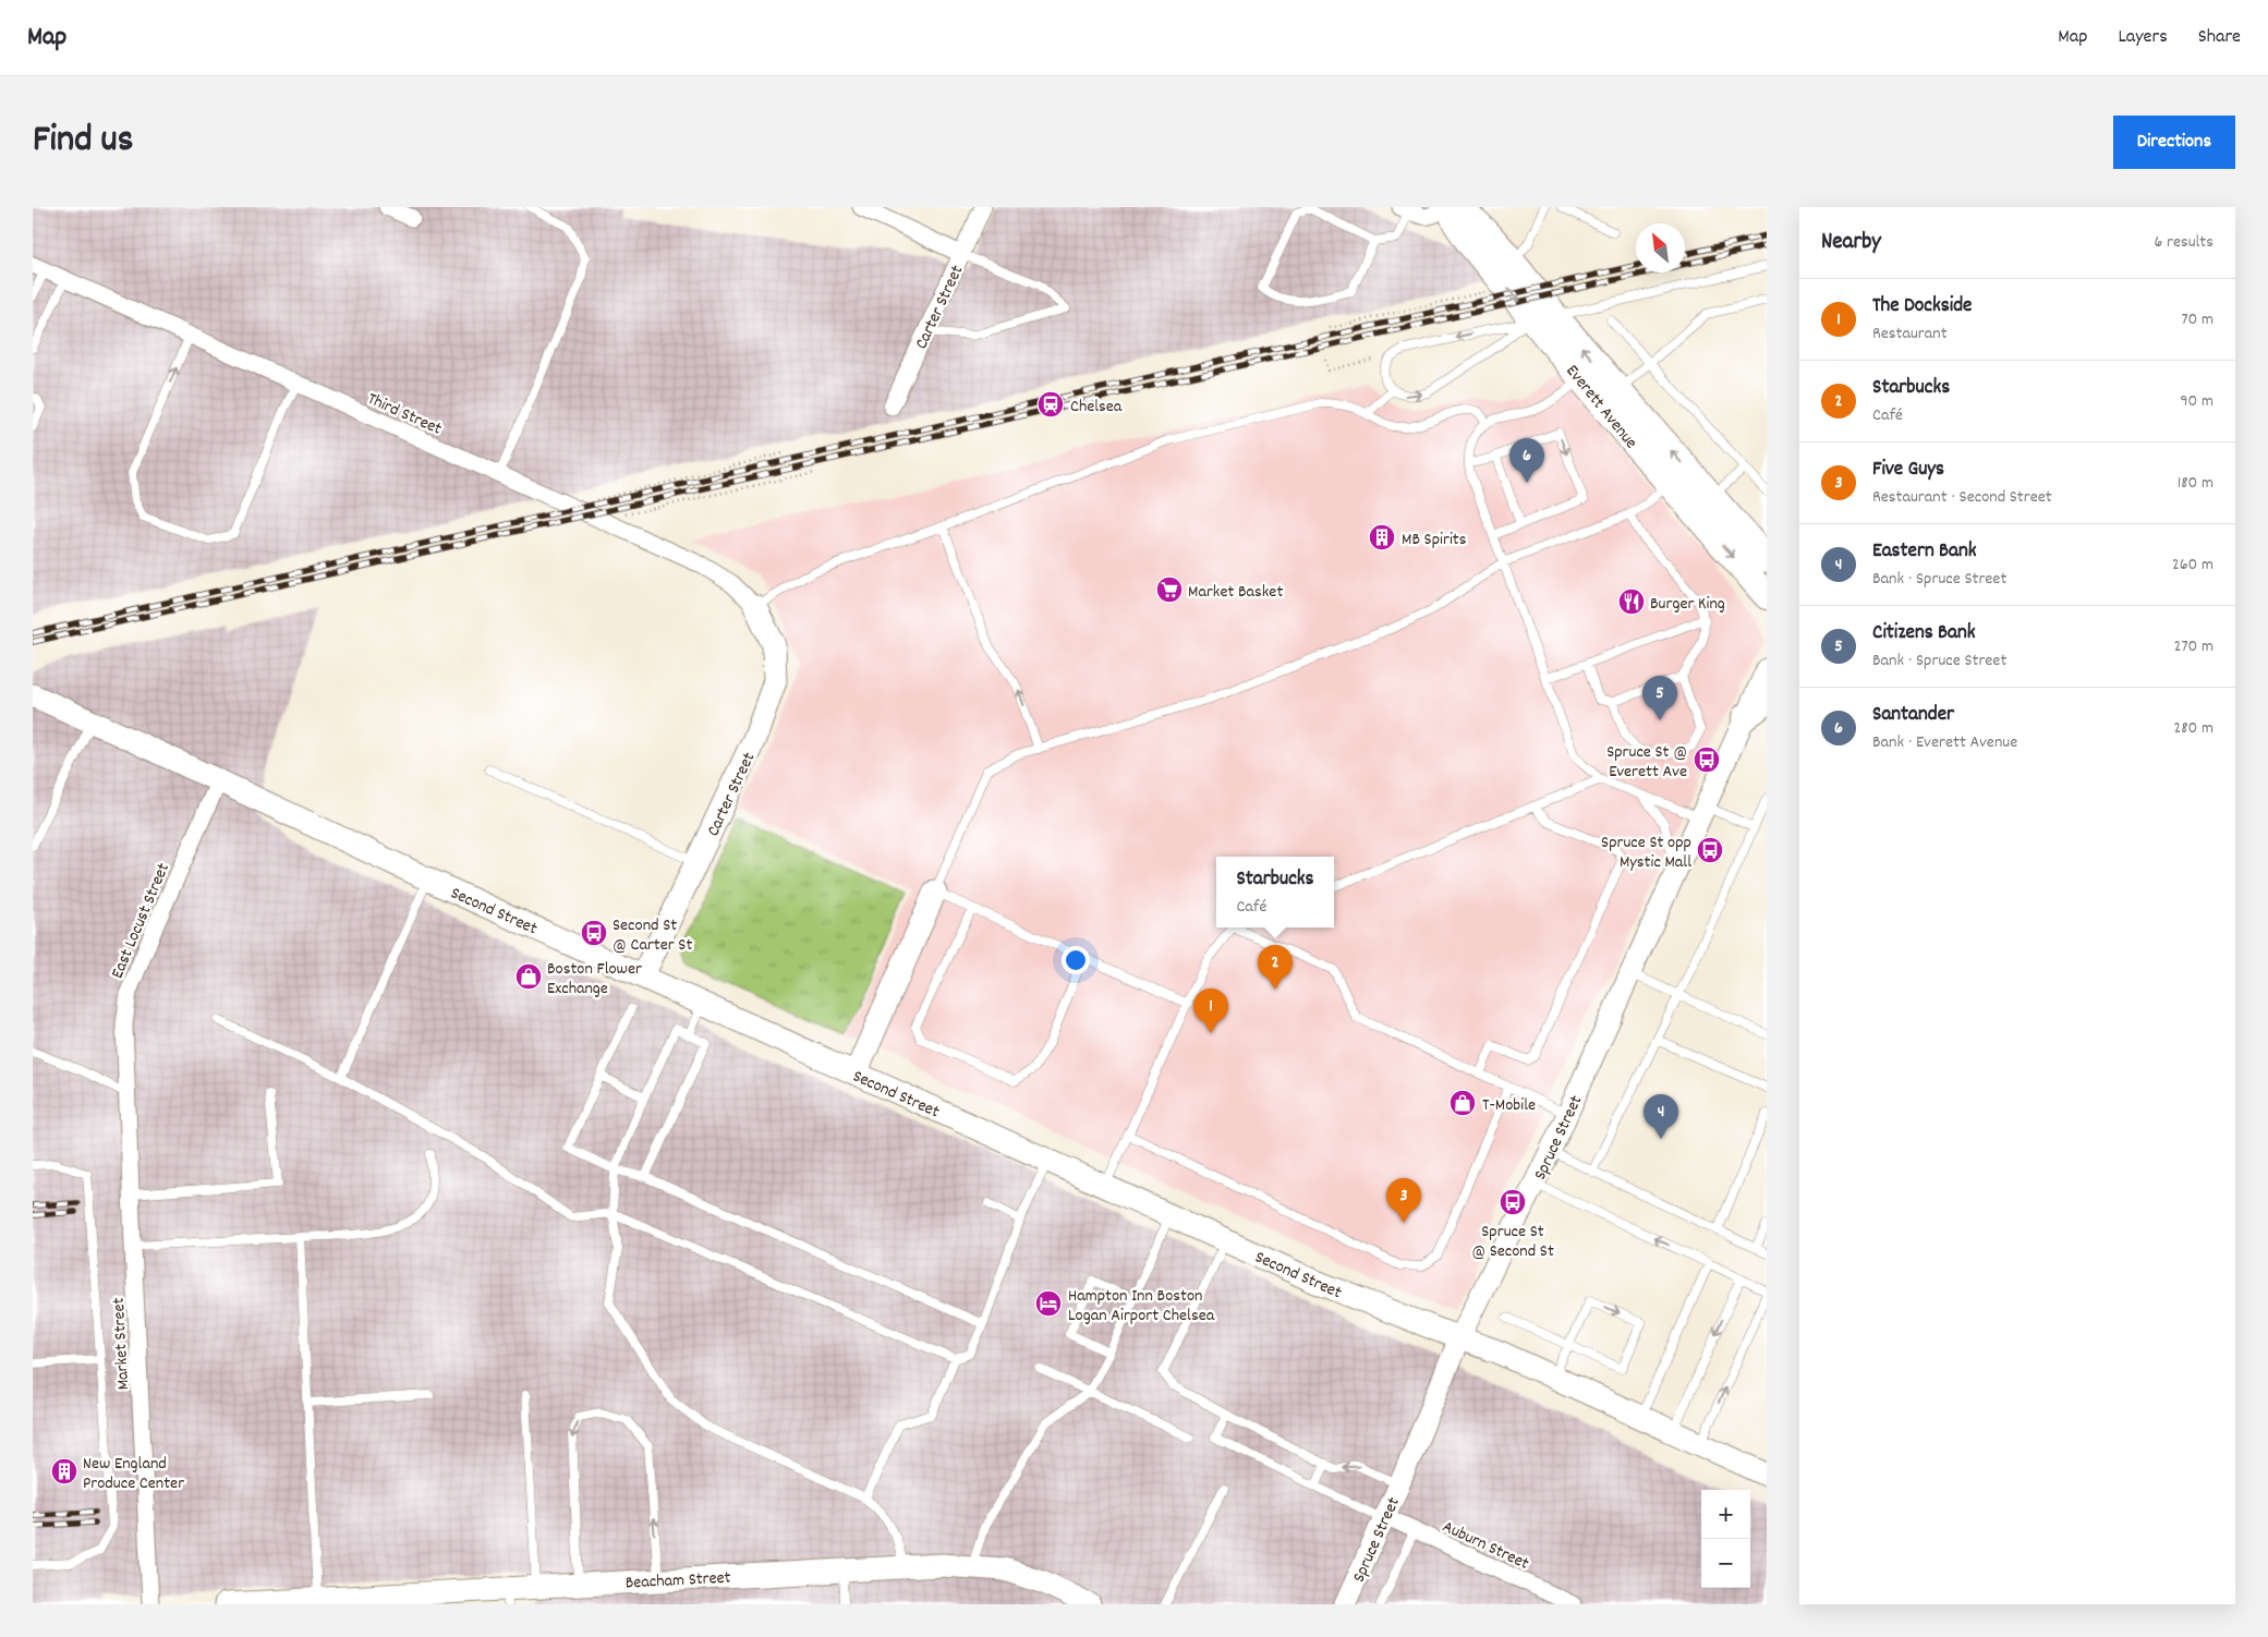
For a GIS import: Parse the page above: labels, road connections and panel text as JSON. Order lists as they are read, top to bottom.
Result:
{
  "streets": {
    "main road": [
      "Carter Street",
      "Everett Avenue",
      "Second Street",
      "Beacham Street"
    ],
    "street": [
      "Third Street",
      "East Locust Street",
      "Spruce Street",
      "Market Street",
      "Auburn Street"
    ]
  },
  "crossings": [
    ["Carter Street", "Third Street"],
    ["Carter Street", "Second Street"],
    ["Second Street", "East Locust Street"],
    ["Second Street", "Spruce Street"],
    ["East Locust Street", "Market Street"],
    ["Spruce Street", "Auburn Street"]
  ],
  "places": {
    "station": ["Chelsea"],
    "building": ["MB Spirits", "New England Produce Center"],
    "supermarket": ["Market Basket"],
    "restaurant": ["Burger King"],
    "bus stop": [
      "Spruce St @ Everett Ave",
      "Spruce St opp Mystic Mall",
      "Second St @ Carter St",
      "Spruce St @ Second St"
    ],
    "shop": ["Boston Flower Exchange", "T-Mobile"],
    "hotel": ["Hampton Inn Boston Logan Airport Chelsea"]
  },
  "north": "top left",
  "page": {
    "header": "Map",
    "nav": ["Map", "Layers", "Share"],
    "title": "Find us",
    "buttons": "Directions",
    "heading": ["Nearby", "6 results"],
    "list": [
      {
        "mark": "1",
        "name": "The Dockside",
        "note": "Restaurant",
        "value": "70 m"
      },
      {
        "mark": "2",
        "name": "Starbucks",
        "note": "Café",
        "value": "90 m"
      },
      {
        "mark": "3",
        "name": "Five Guys",
        "note": "Restaurant · Second Street",
        "value": "180 m"
      },
      {
        "mark": "4",
        "name": "Eastern Bank",
        "note": "Bank · Spruce Street",
        "value": "260 m"
      },
      {
        "mark": "5",
        "name": "Citizens Bank",
        "note": "Bank · Spruce Street",
        "value": "270 m"
      },
      {
        "mark": "6",
        "name": "Santander",
        "note": "Bank · Everett Avenue",
        "value": "280 m"
      }
    ],
    "pins": [
      "6",
      "5",
      "2",
      "1",
      "4",
      "3"
    ],
    "popup": ["Starbucks", "Café"],
    "map_buttons": ["+", "−"]
  }
}
